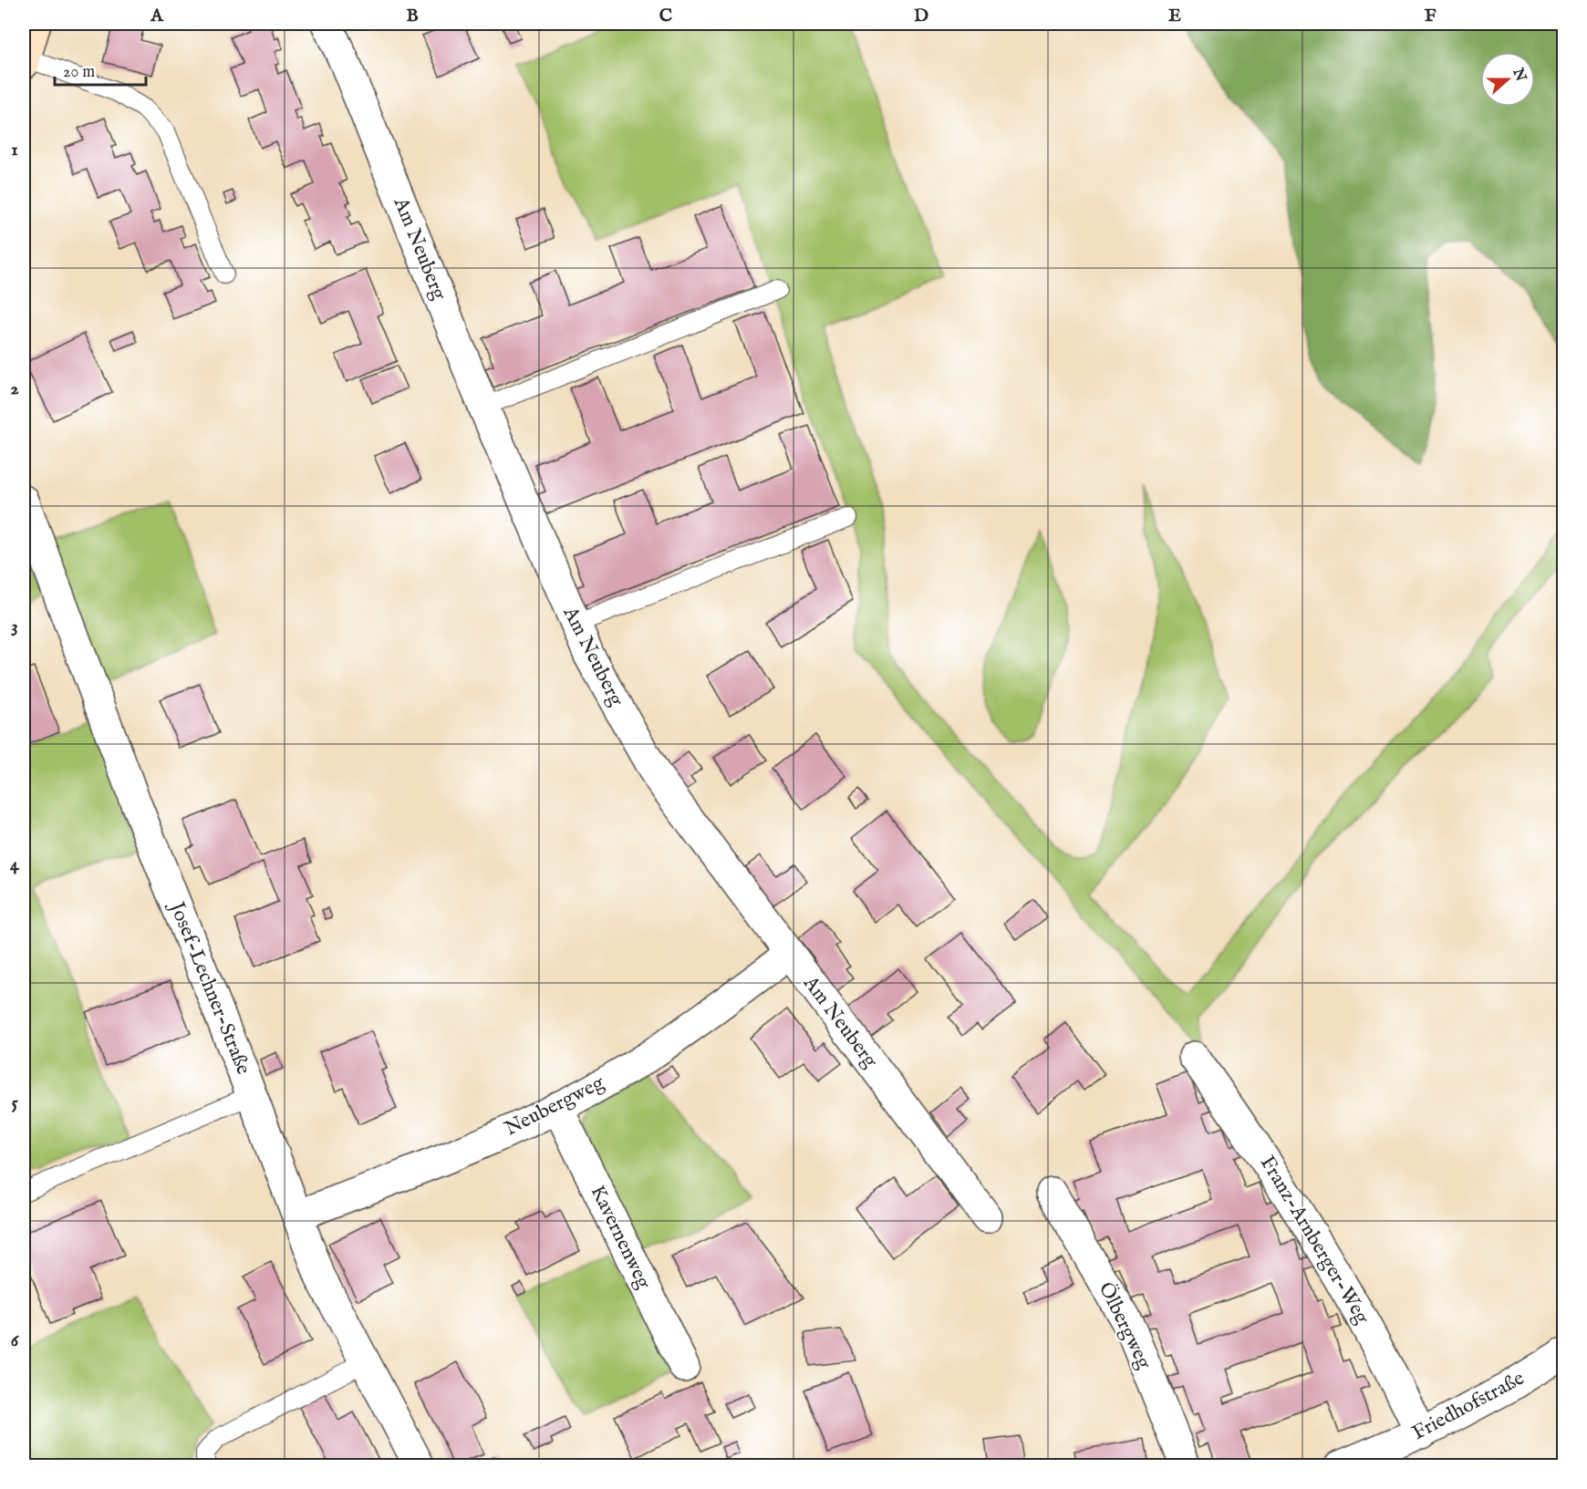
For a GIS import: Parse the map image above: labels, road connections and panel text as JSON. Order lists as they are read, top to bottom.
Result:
{
  "streets": {
    "street": [
      "Am Neuberg",
      "Josef-Lechner-Straße",
      "Neubergweg",
      "Kavernenweg",
      "Franz-Arnberger-Weg",
      "Ölbergweg",
      "Friedhofstraße"
    ]
  },
  "crossings": [
    ["Am Neuberg", "Neubergweg"],
    ["Josef-Lechner-Straße", "Neubergweg"],
    ["Neubergweg", "Kavernenweg"],
    ["Franz-Arnberger-Weg", "Friedhofstraße"]
  ],
  "scale_bar": "20 m",
  "north": "right",
  "grid": {
    "columns": [
      "A",
      "B",
      "C",
      "D",
      "E",
      "F"
    ],
    "rows": [
      "1",
      "2",
      "3",
      "4",
      "5",
      "6"
    ]
  }
}
